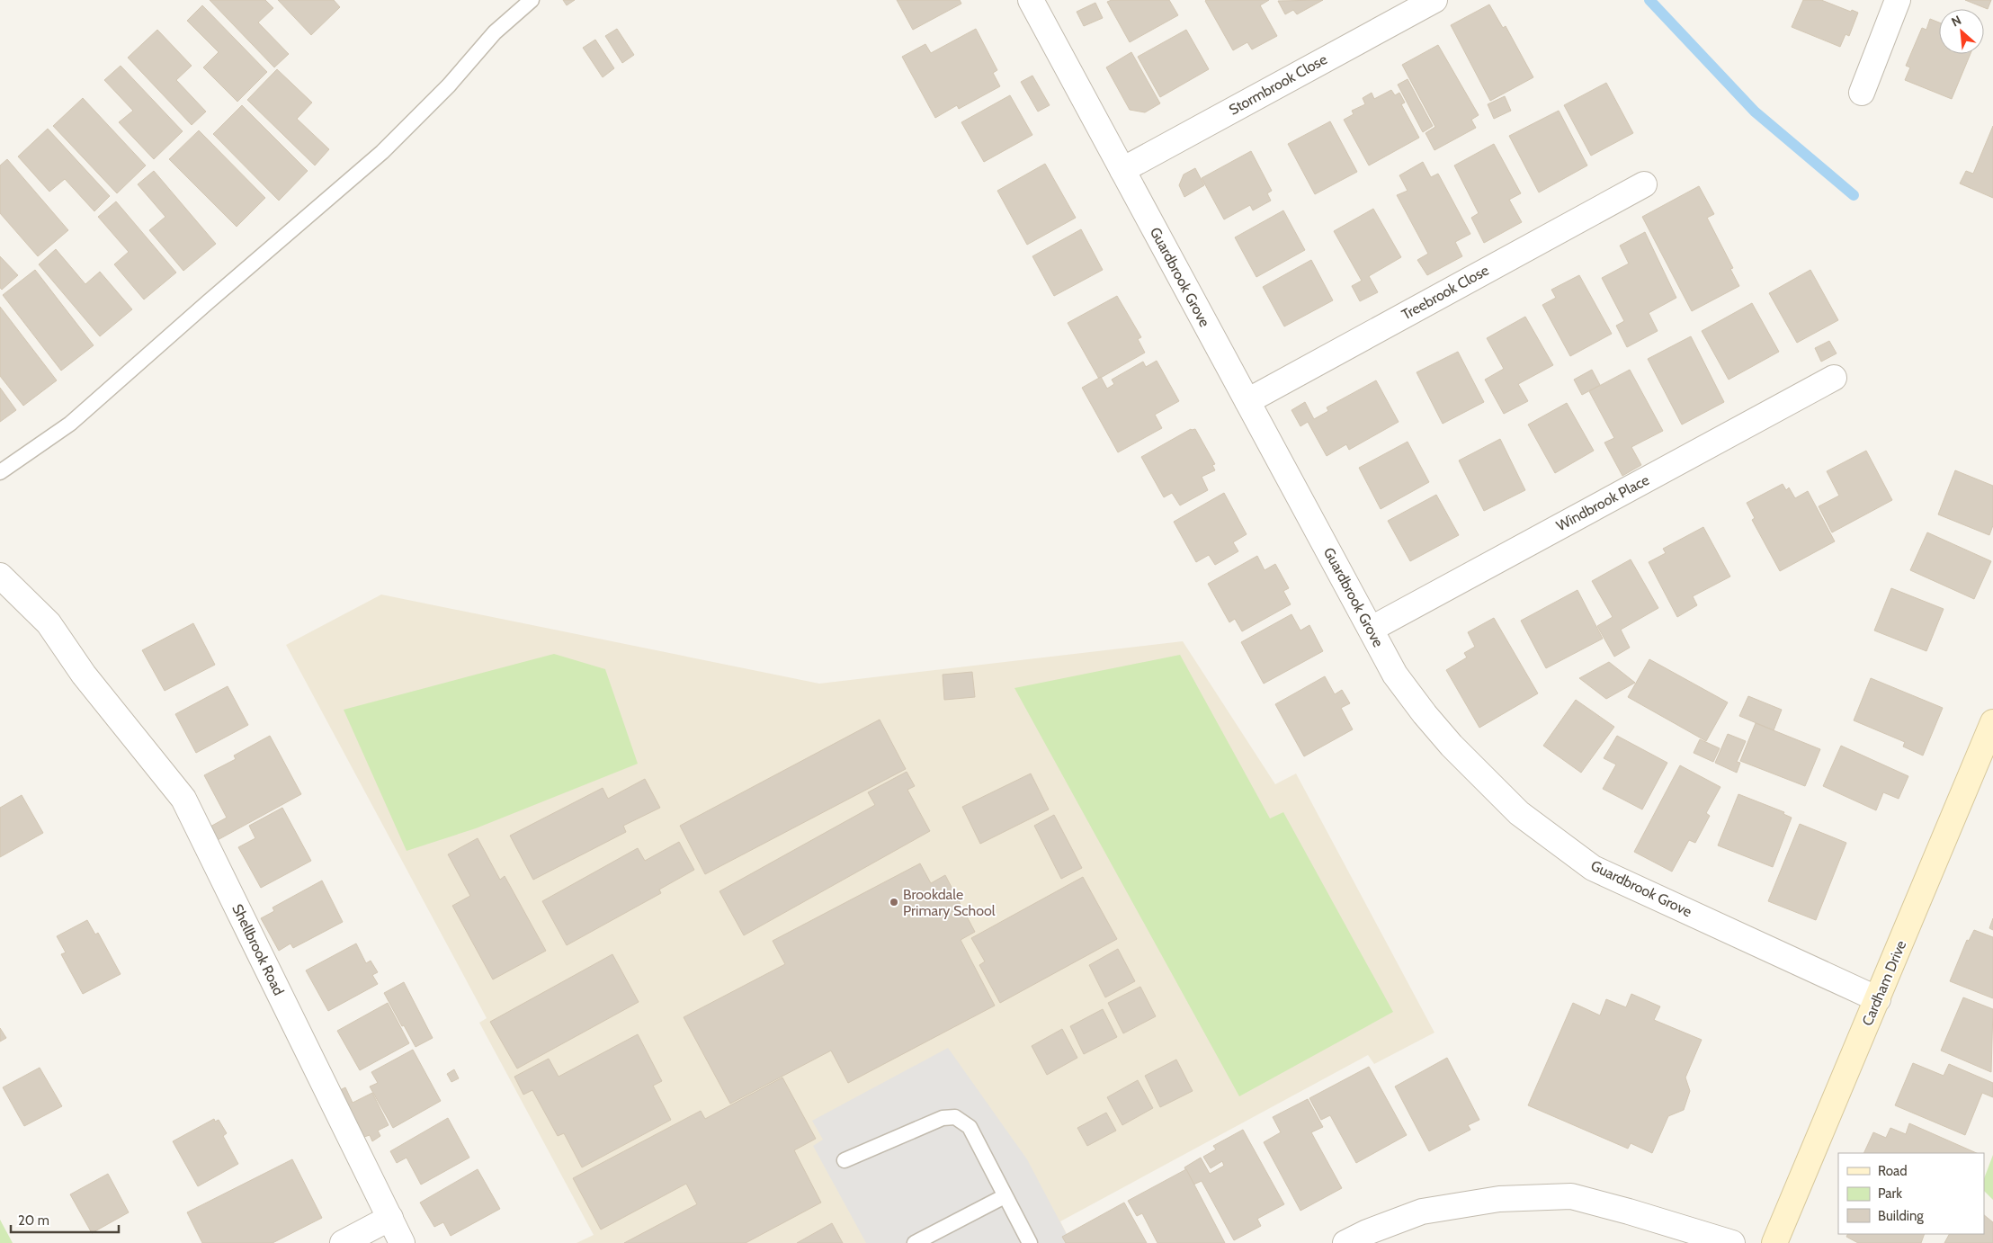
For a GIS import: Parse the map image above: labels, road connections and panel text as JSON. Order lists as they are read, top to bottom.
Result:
{
  "streets": {
    "street": [
      "Stormbrook Close",
      "Guardbrook Grove",
      "Treebrook Close",
      "Windbrook Place",
      "Shellbrook Road",
      "Cardham Drive"
    ]
  },
  "crossings": [
    ["Stormbrook Close", "Guardbrook Grove"],
    ["Guardbrook Grove", "Treebrook Close"],
    ["Guardbrook Grove", "Windbrook Place"],
    ["Guardbrook Grove", "Cardham Drive"]
  ],
  "places": ["Brookdale Primary School"],
  "legend": ["Road", "Park", "Building"],
  "scale_bar": "20 m",
  "north": "top left"
}
